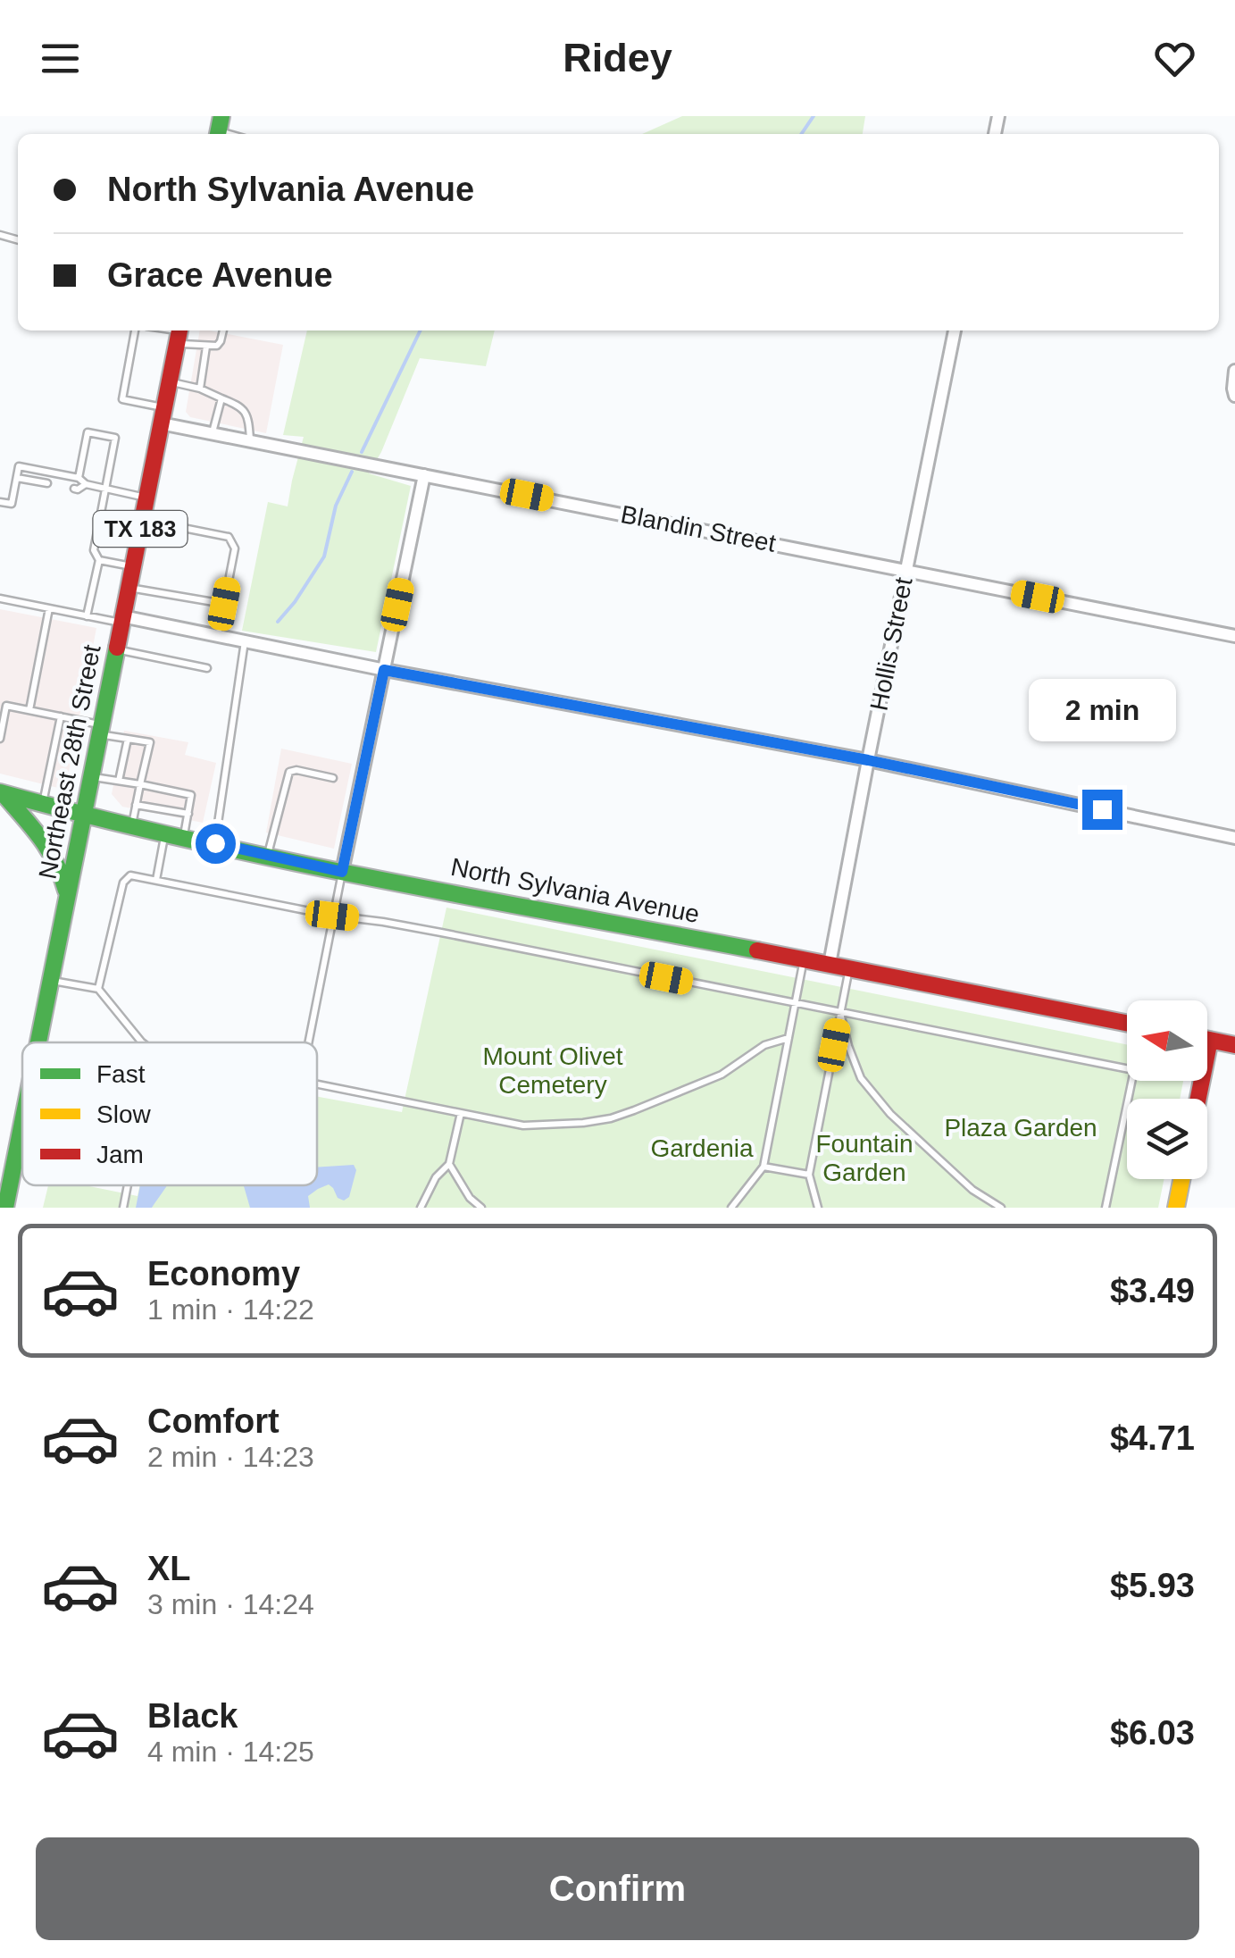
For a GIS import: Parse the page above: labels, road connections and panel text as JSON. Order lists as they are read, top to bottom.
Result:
{
  "streets": {
    "main road": ["TX 183", "Northeast 28th Street", "North Sylvania Avenue"],
    "street": ["Blandin Street", "Hollis Street"]
  },
  "crossings": [
    ["Blandin Street", "Hollis Street"],
    ["Blandin Street", "Northeast 28th Street"],
    ["Hollis Street", "North Sylvania Avenue"],
    ["Northeast 28th Street", "North Sylvania Avenue"]
  ],
  "parks": [
    "Mount Olivet Cemetery",
    "Plaza Garden",
    "Fountain Garden",
    "Gardenia"
  ],
  "legend": ["Fast", "Slow", "Jam"],
  "north": "left",
  "page": {
    "header": "Ridey",
    "banner": ["North Sylvania Avenue", "Grace Avenue"],
    "bubble": "2 min",
    "list": [
      {
        "name": "Economy",
        "note": "1 min · 14:22",
        "value": "$3.49"
      },
      {
        "name": "Comfort",
        "note": "2 min · 14:23",
        "value": "$4.71"
      },
      {
        "name": "XL",
        "note": "3 min · 14:24",
        "value": "$5.93"
      },
      {
        "name": "Black",
        "note": "4 min · 14:25",
        "value": "$6.03"
      }
    ],
    "buttons": "Confirm"
  }
}
